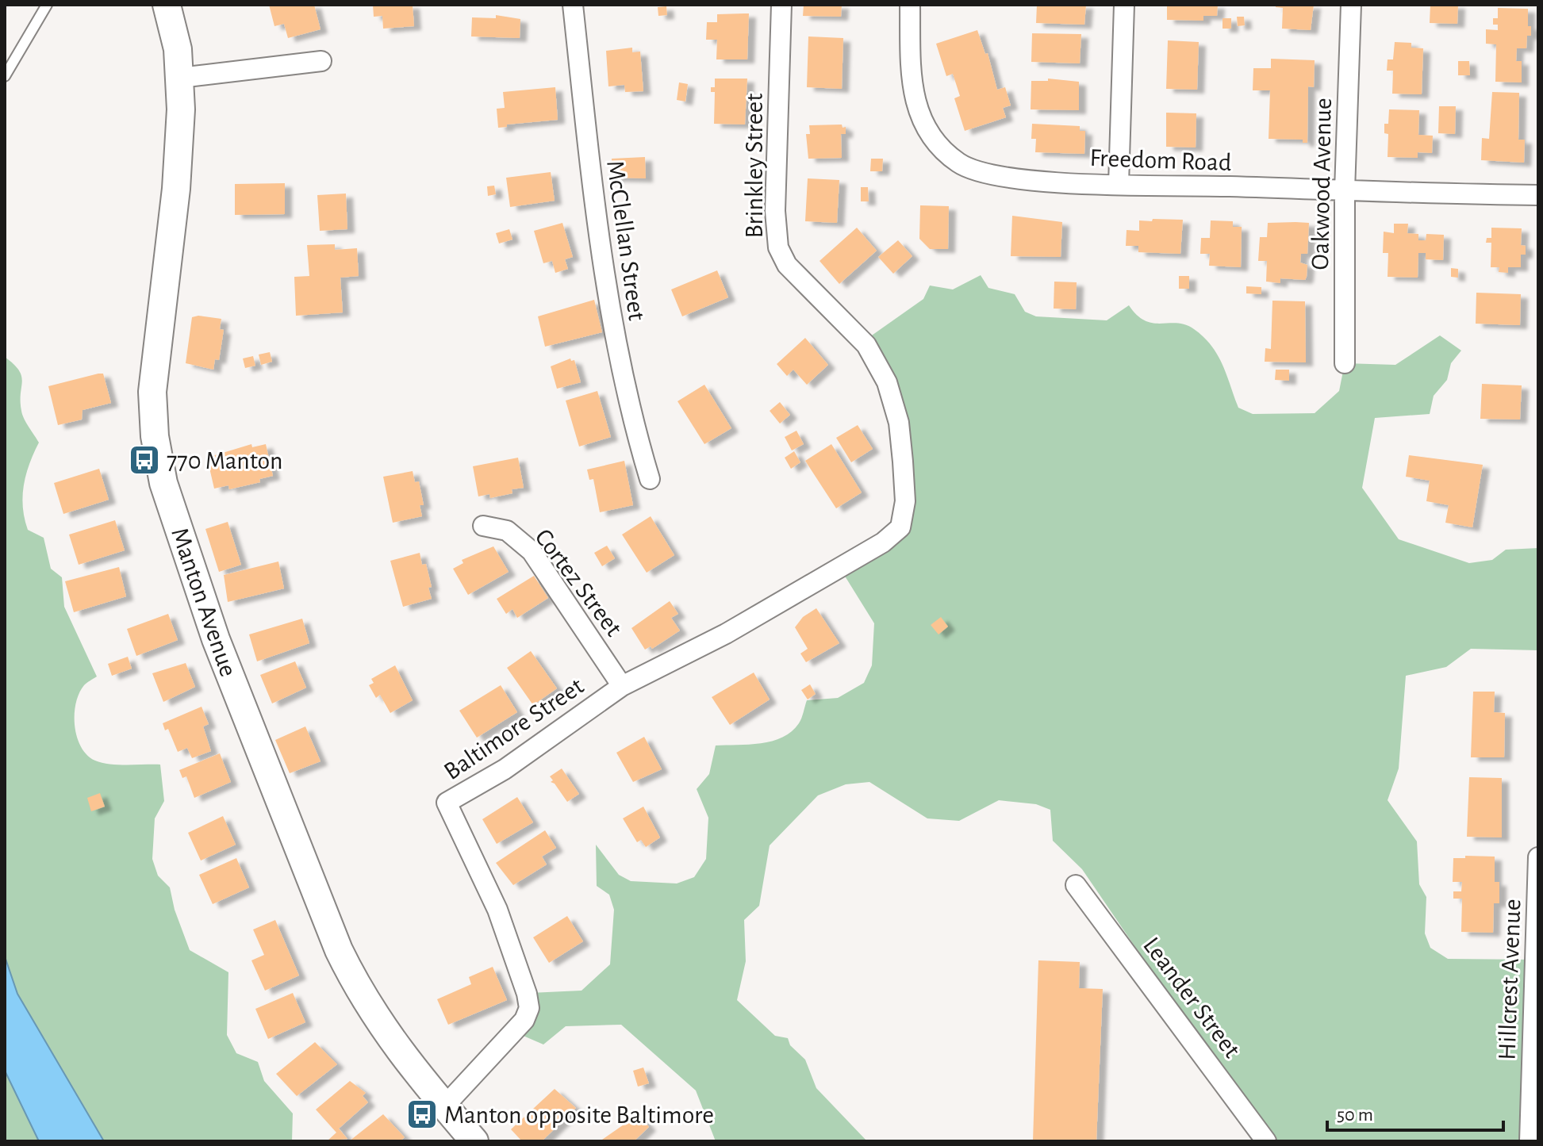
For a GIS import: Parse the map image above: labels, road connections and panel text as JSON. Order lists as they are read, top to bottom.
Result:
{
  "streets": {
    "main road": ["Manton Avenue"],
    "street": [
      "Freedom Road",
      "Brinkley Street",
      "Oakwood Avenue",
      "McClellan Street",
      "Cortez Street",
      "Baltimore Street",
      "Hillcrest Avenue",
      "Leander Street"
    ]
  },
  "crossings": [
    ["Freedom Road", "Oakwood Avenue"],
    ["Brinkley Street", "Baltimore Street"],
    ["Cortez Street", "Baltimore Street"],
    ["Manton Avenue", "Baltimore Street"]
  ],
  "places": {
    "bus stop": ["770 Manton", "Manton opposite Baltimore"]
  },
  "scale_bar": "50 m"
}
